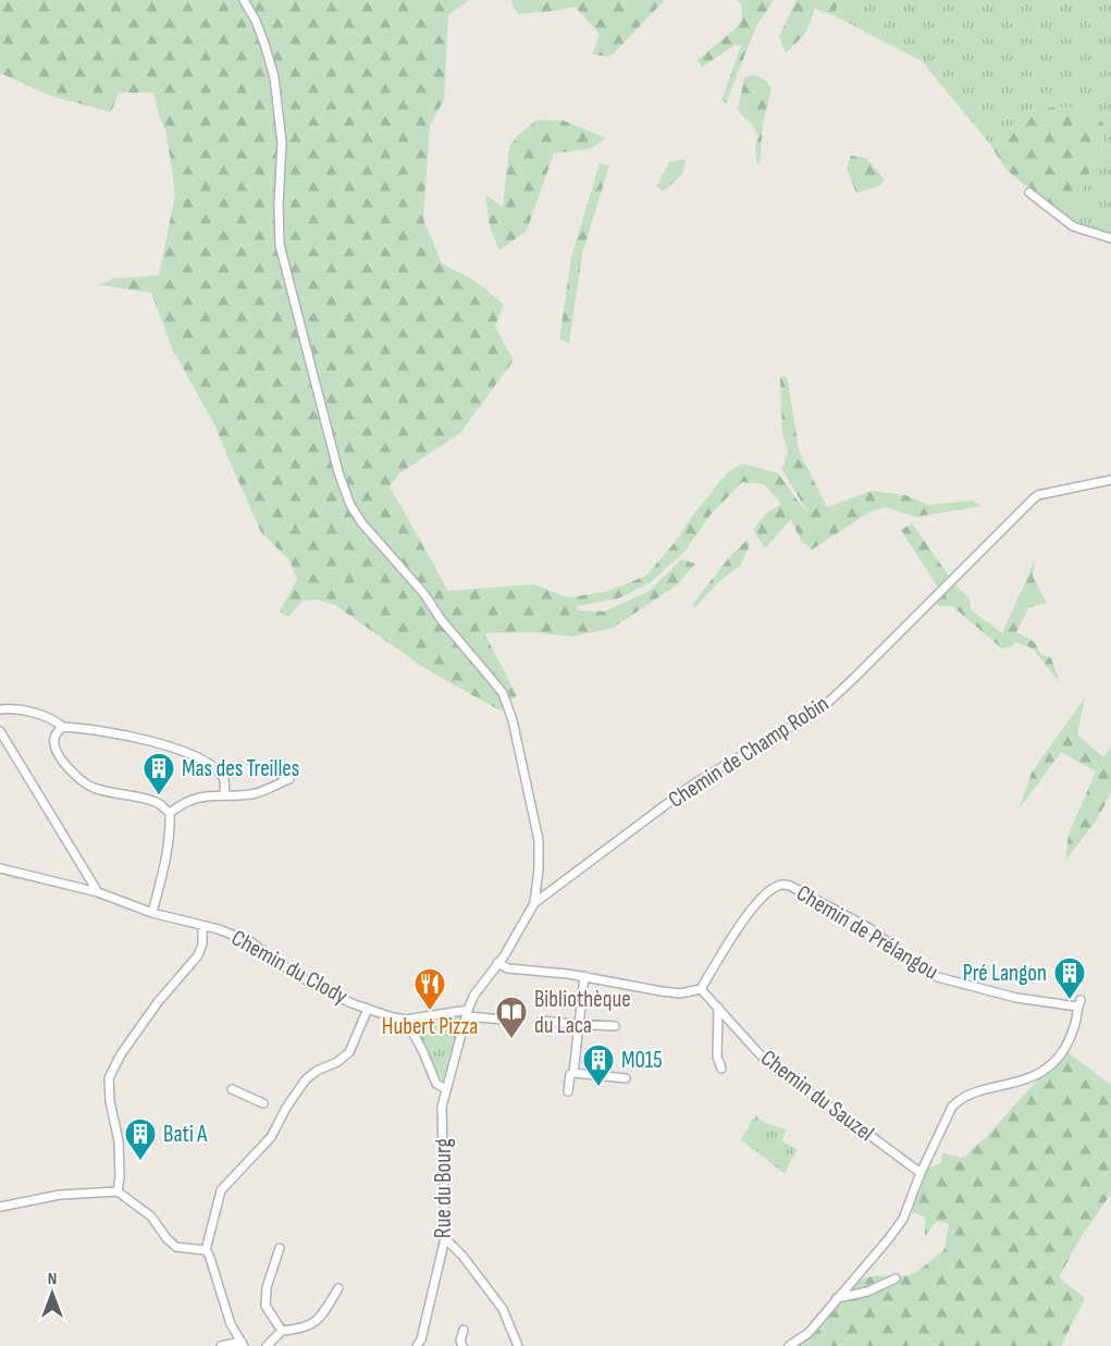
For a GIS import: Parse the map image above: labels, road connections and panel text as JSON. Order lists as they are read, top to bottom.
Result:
{
  "streets": {
    "street": [
      "Chemin de Champ Robin",
      "Chemin de Prélangou",
      "Chemin du Clody",
      "Chemin du Sauzel",
      "Rue du Bourg"
    ]
  },
  "crossings": [
    ["Chemin de Champ Robin", "Rue du Bourg"],
    ["Chemin de Prélangou", "Chemin du Sauzel"]
  ],
  "places": {
    "building": [
      "Mas des Treilles",
      "Pré Langon",
      "M015",
      "Bati A"
    ],
    "restaurant": ["Hubert Pizza"],
    "library": ["Bibliothèque du Laca"]
  },
  "north": "top"
}
